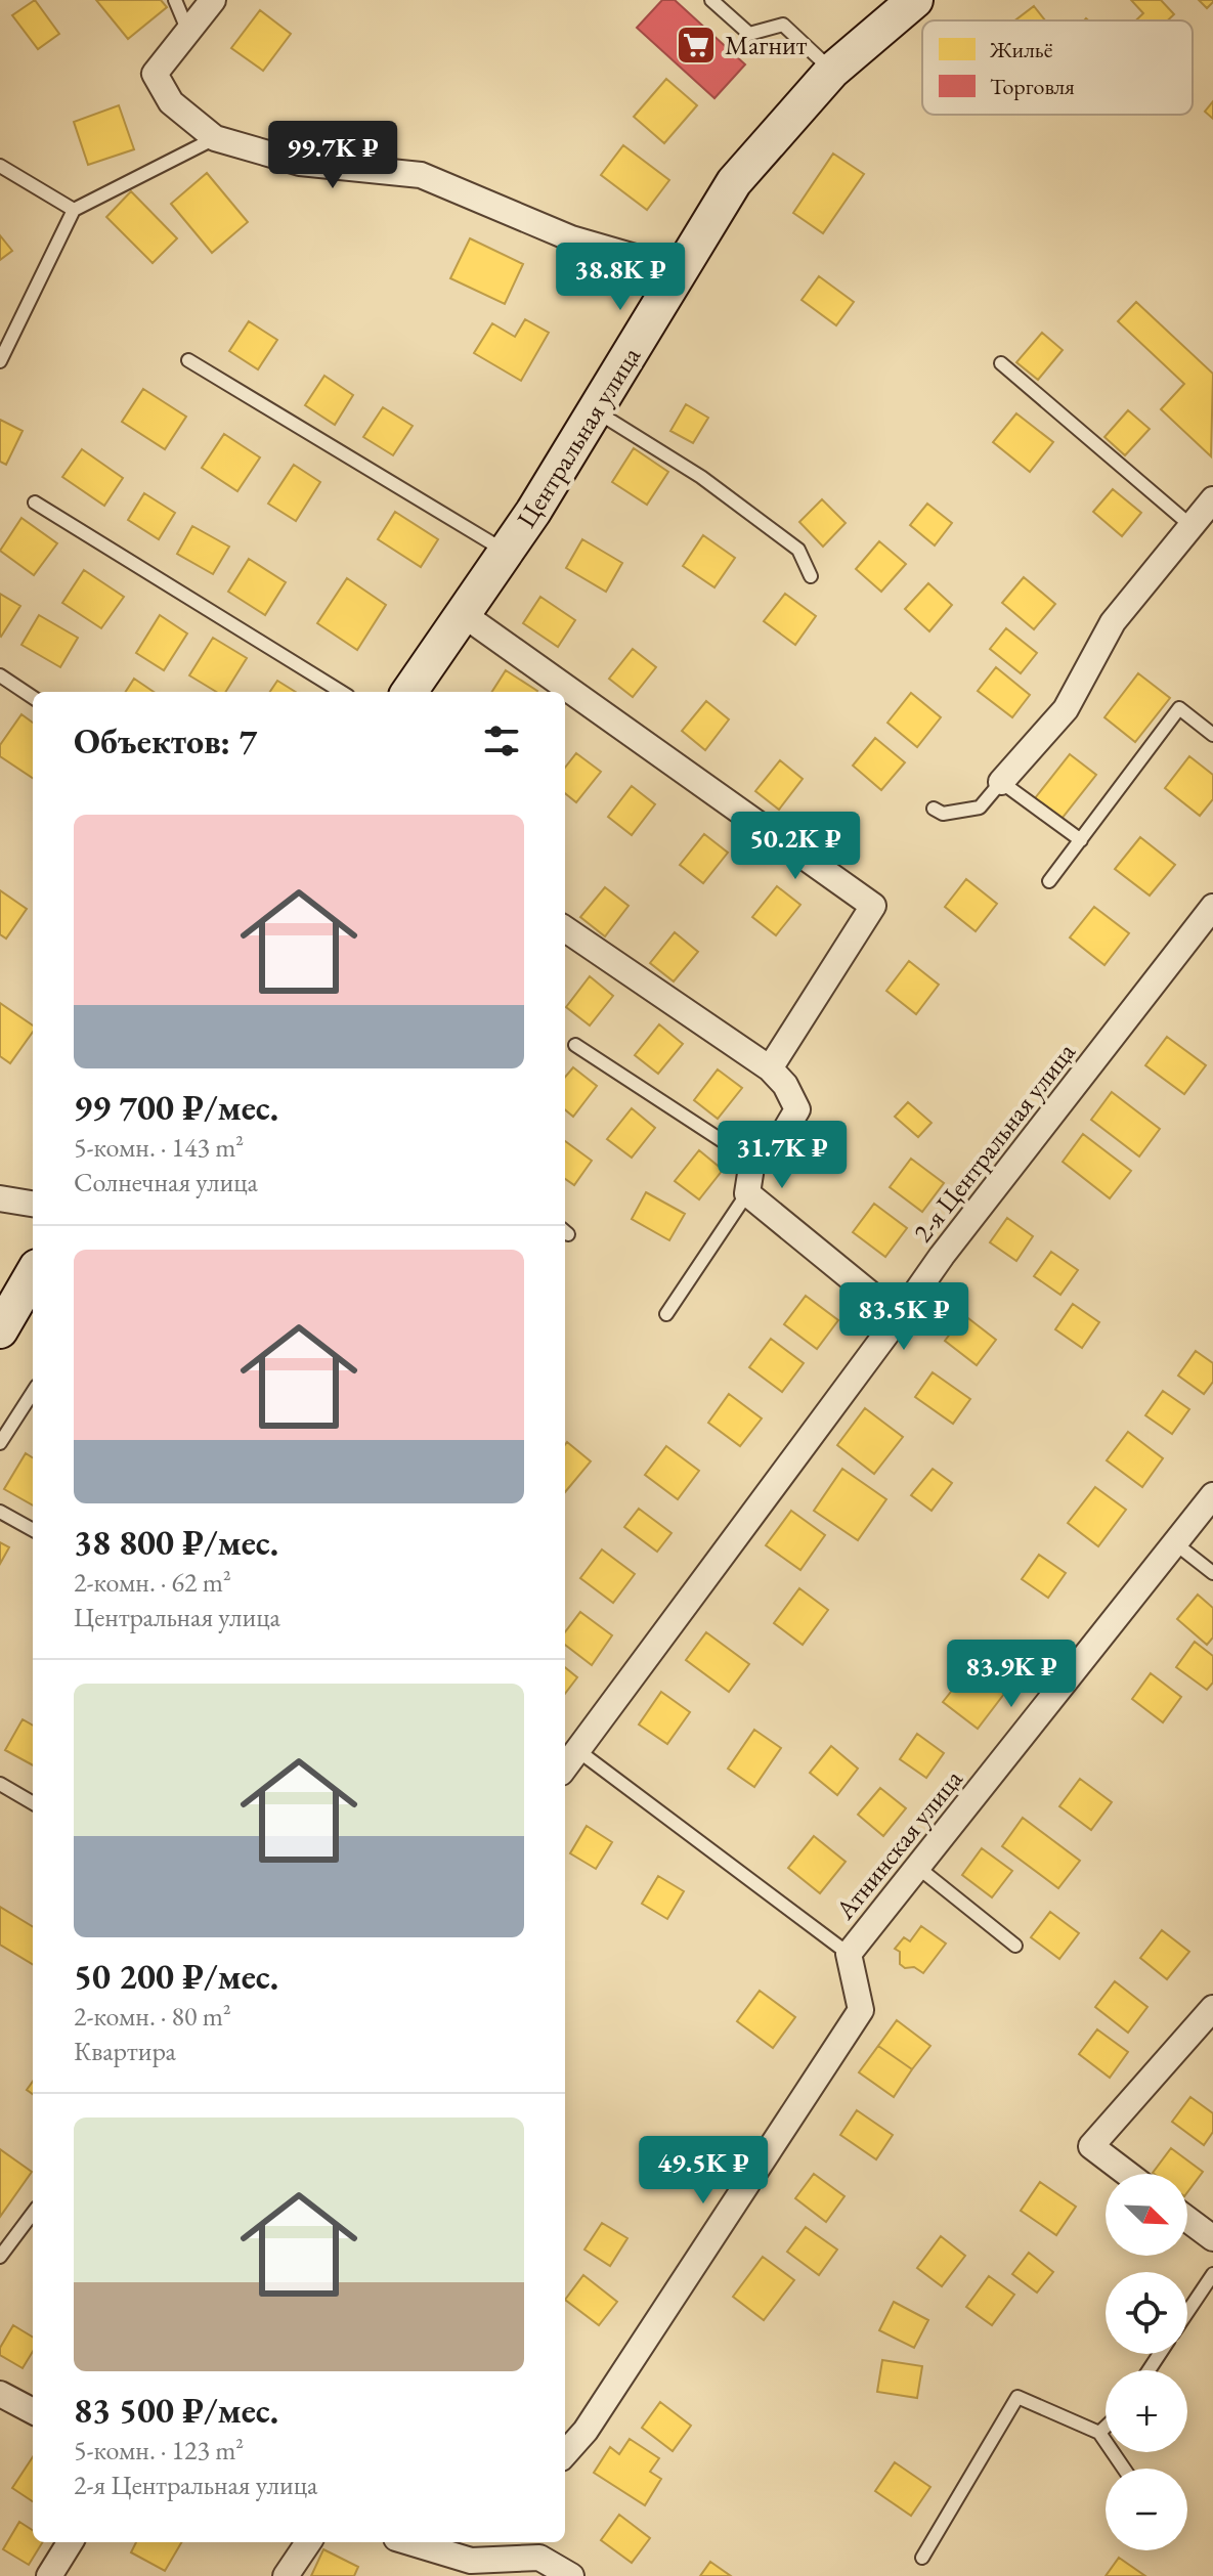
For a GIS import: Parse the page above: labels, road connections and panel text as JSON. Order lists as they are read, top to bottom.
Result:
{
  "streets": {
    "street": ["Центральная улица", "2-я Центральная улица", "Атнинская улица"]
  },
  "places": {
    "supermarket": ["Магнит"]
  },
  "legend": ["Жильё", "Торговля"],
  "north": "bottom right",
  "page": {
    "price": [
      "99.7K ₽",
      "38.8K ₽",
      "50.2K ₽",
      "31.7K ₽",
      "83.5K ₽",
      "83.9K ₽",
      "49.5K ₽"
    ],
    "heading": "Объектов: 7",
    "list": [
      {
        "name": "99 700 ₽/мес.",
        "note": "5-комн. · 143 m² · Солнечная улица"
      },
      {
        "name": "38 800 ₽/мес.",
        "note": "2-комн. · 62 m² · Центральная улица"
      },
      {
        "name": "50 200 ₽/мес.",
        "note": "2-комн. · 80 m² · Квартира"
      },
      {
        "name": "83 500 ₽/мес.",
        "note": "5-комн. · 123 m² · 2-я Центральная улица"
      }
    ],
    "map_buttons": ["+", "−"]
  }
}
